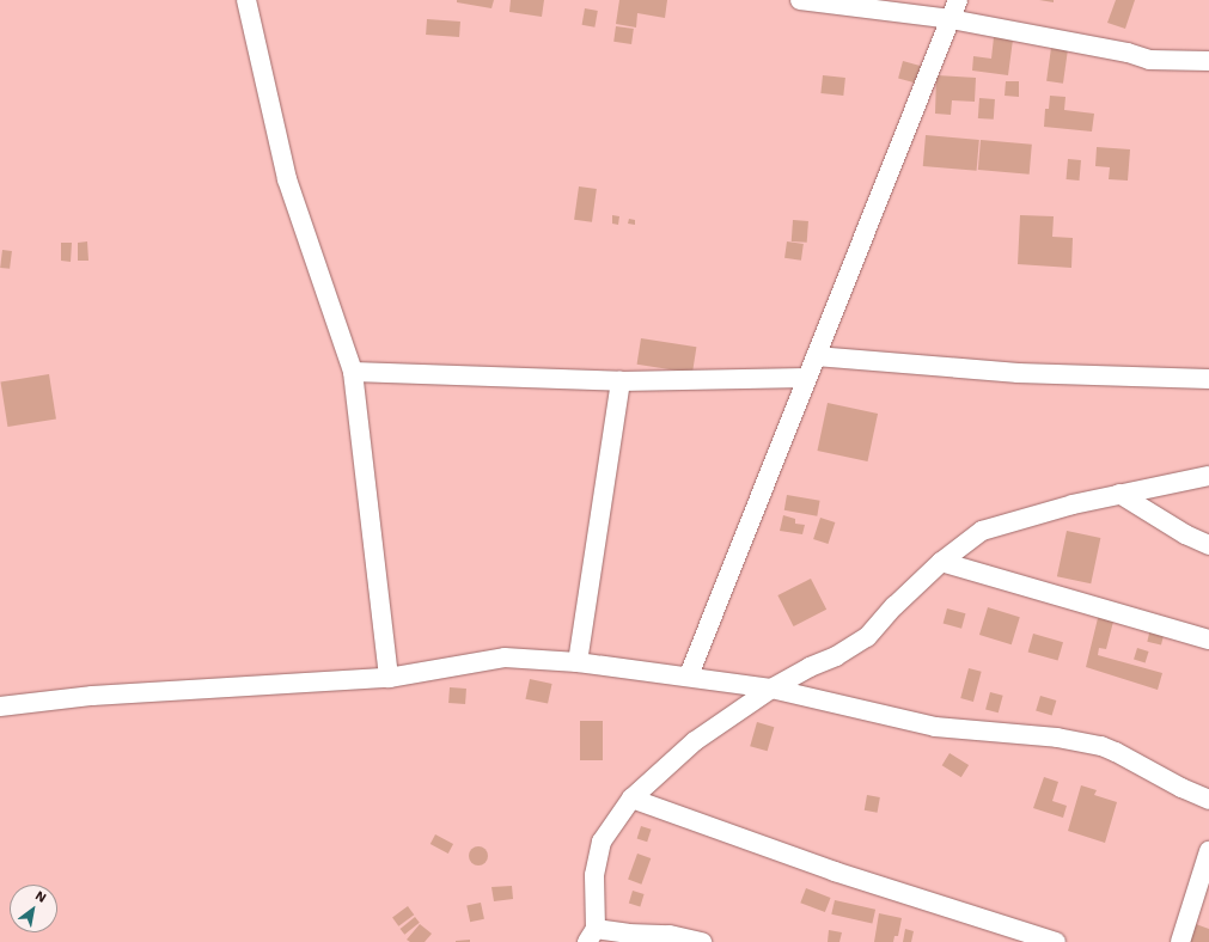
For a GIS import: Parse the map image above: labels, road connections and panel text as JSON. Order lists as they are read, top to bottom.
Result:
{
  "north": "top right"
}
